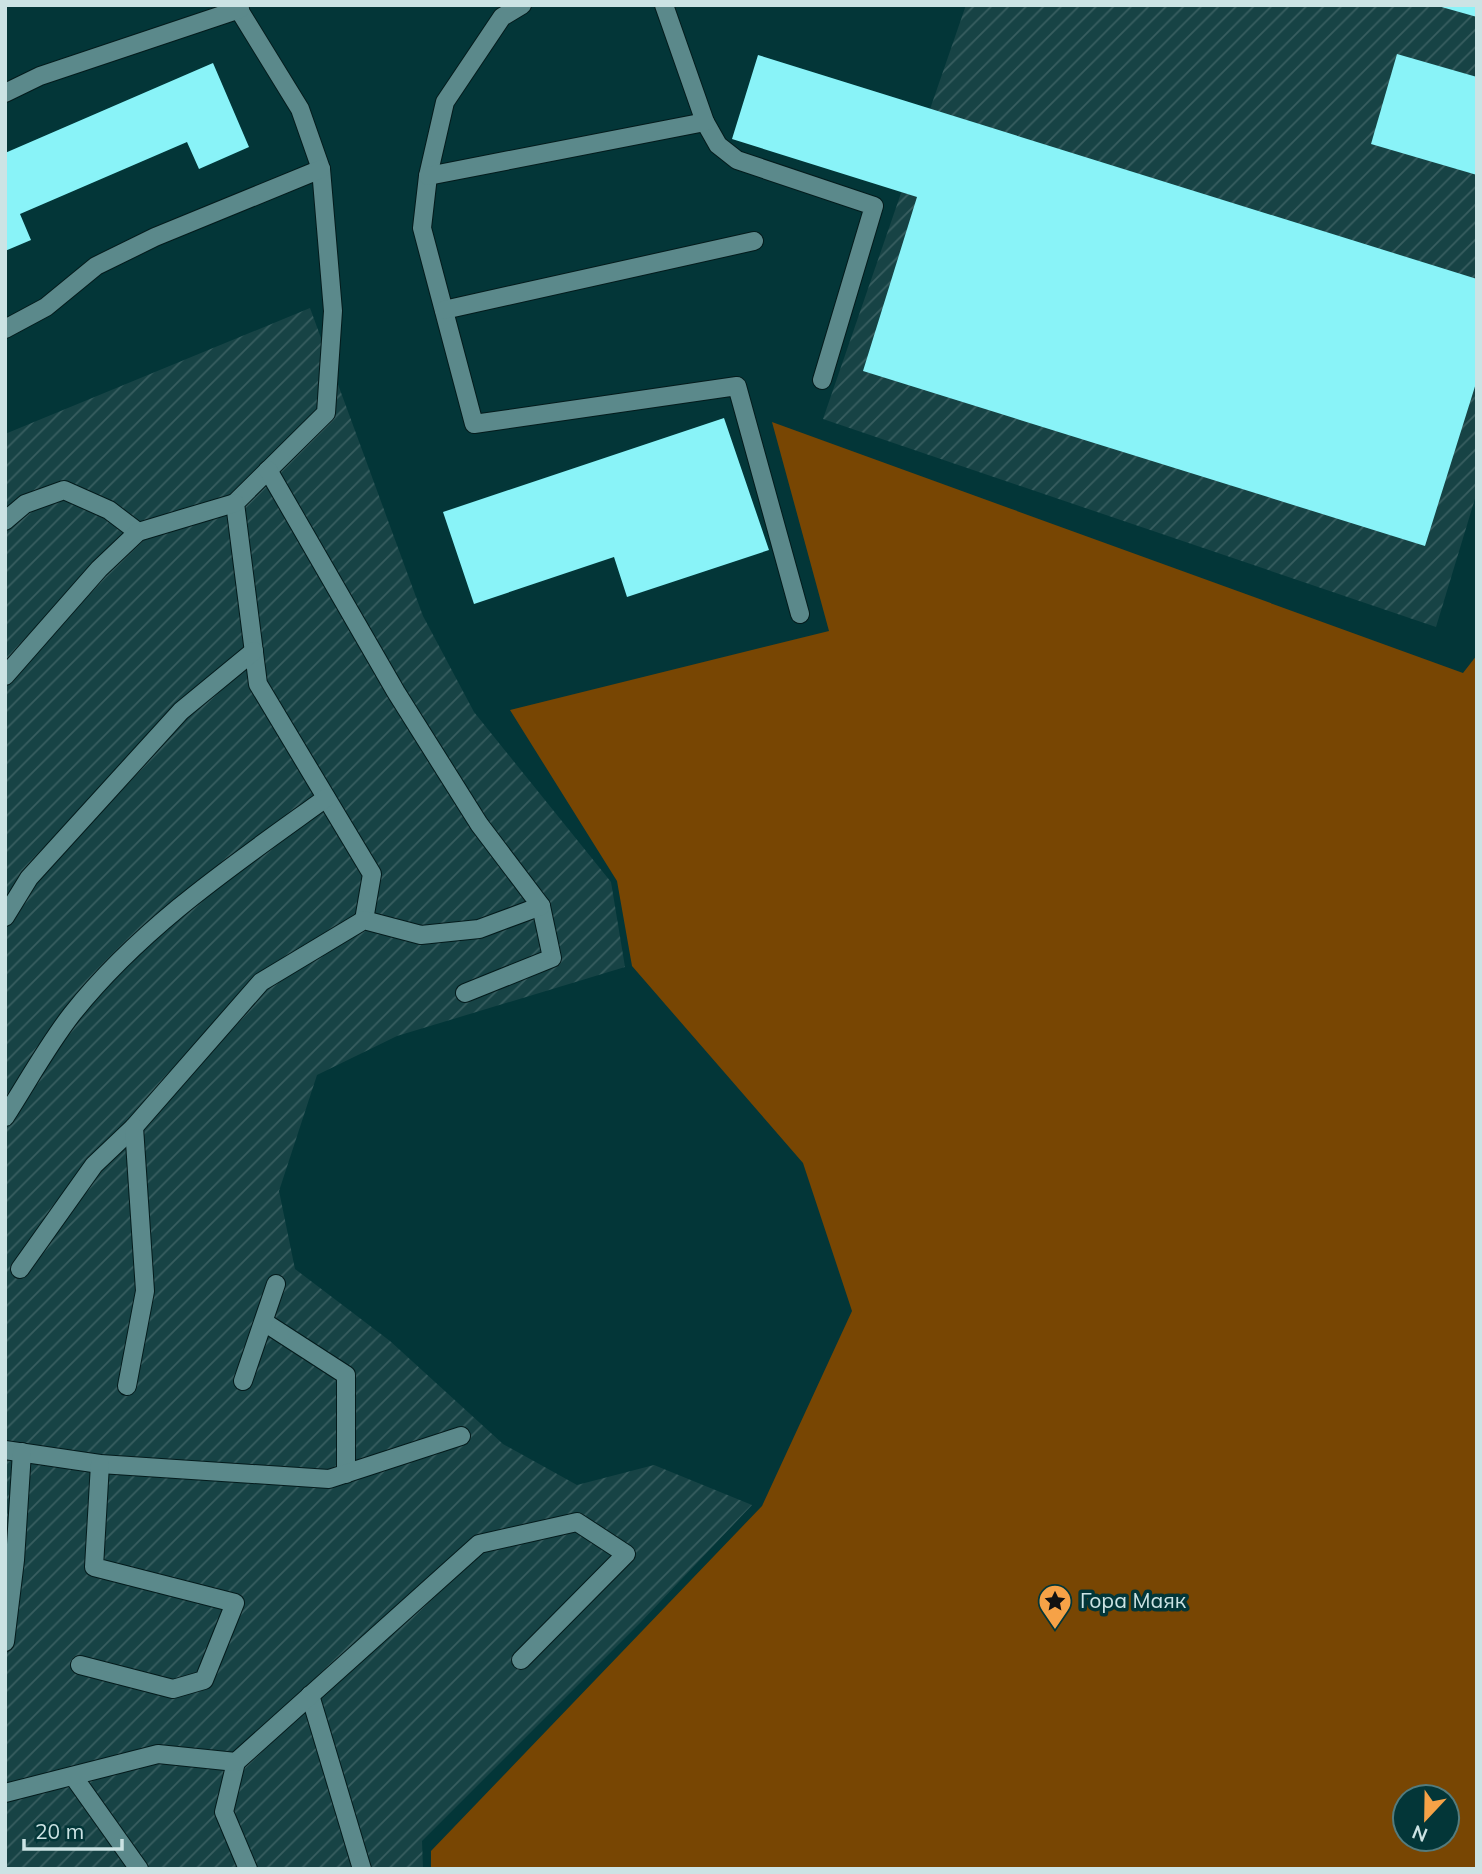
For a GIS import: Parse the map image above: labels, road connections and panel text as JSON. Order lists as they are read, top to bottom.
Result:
{
  "places": {
    "place": ["Гора Маяк"]
  },
  "scale_bar": "20 m",
  "north": "bottom"
}
